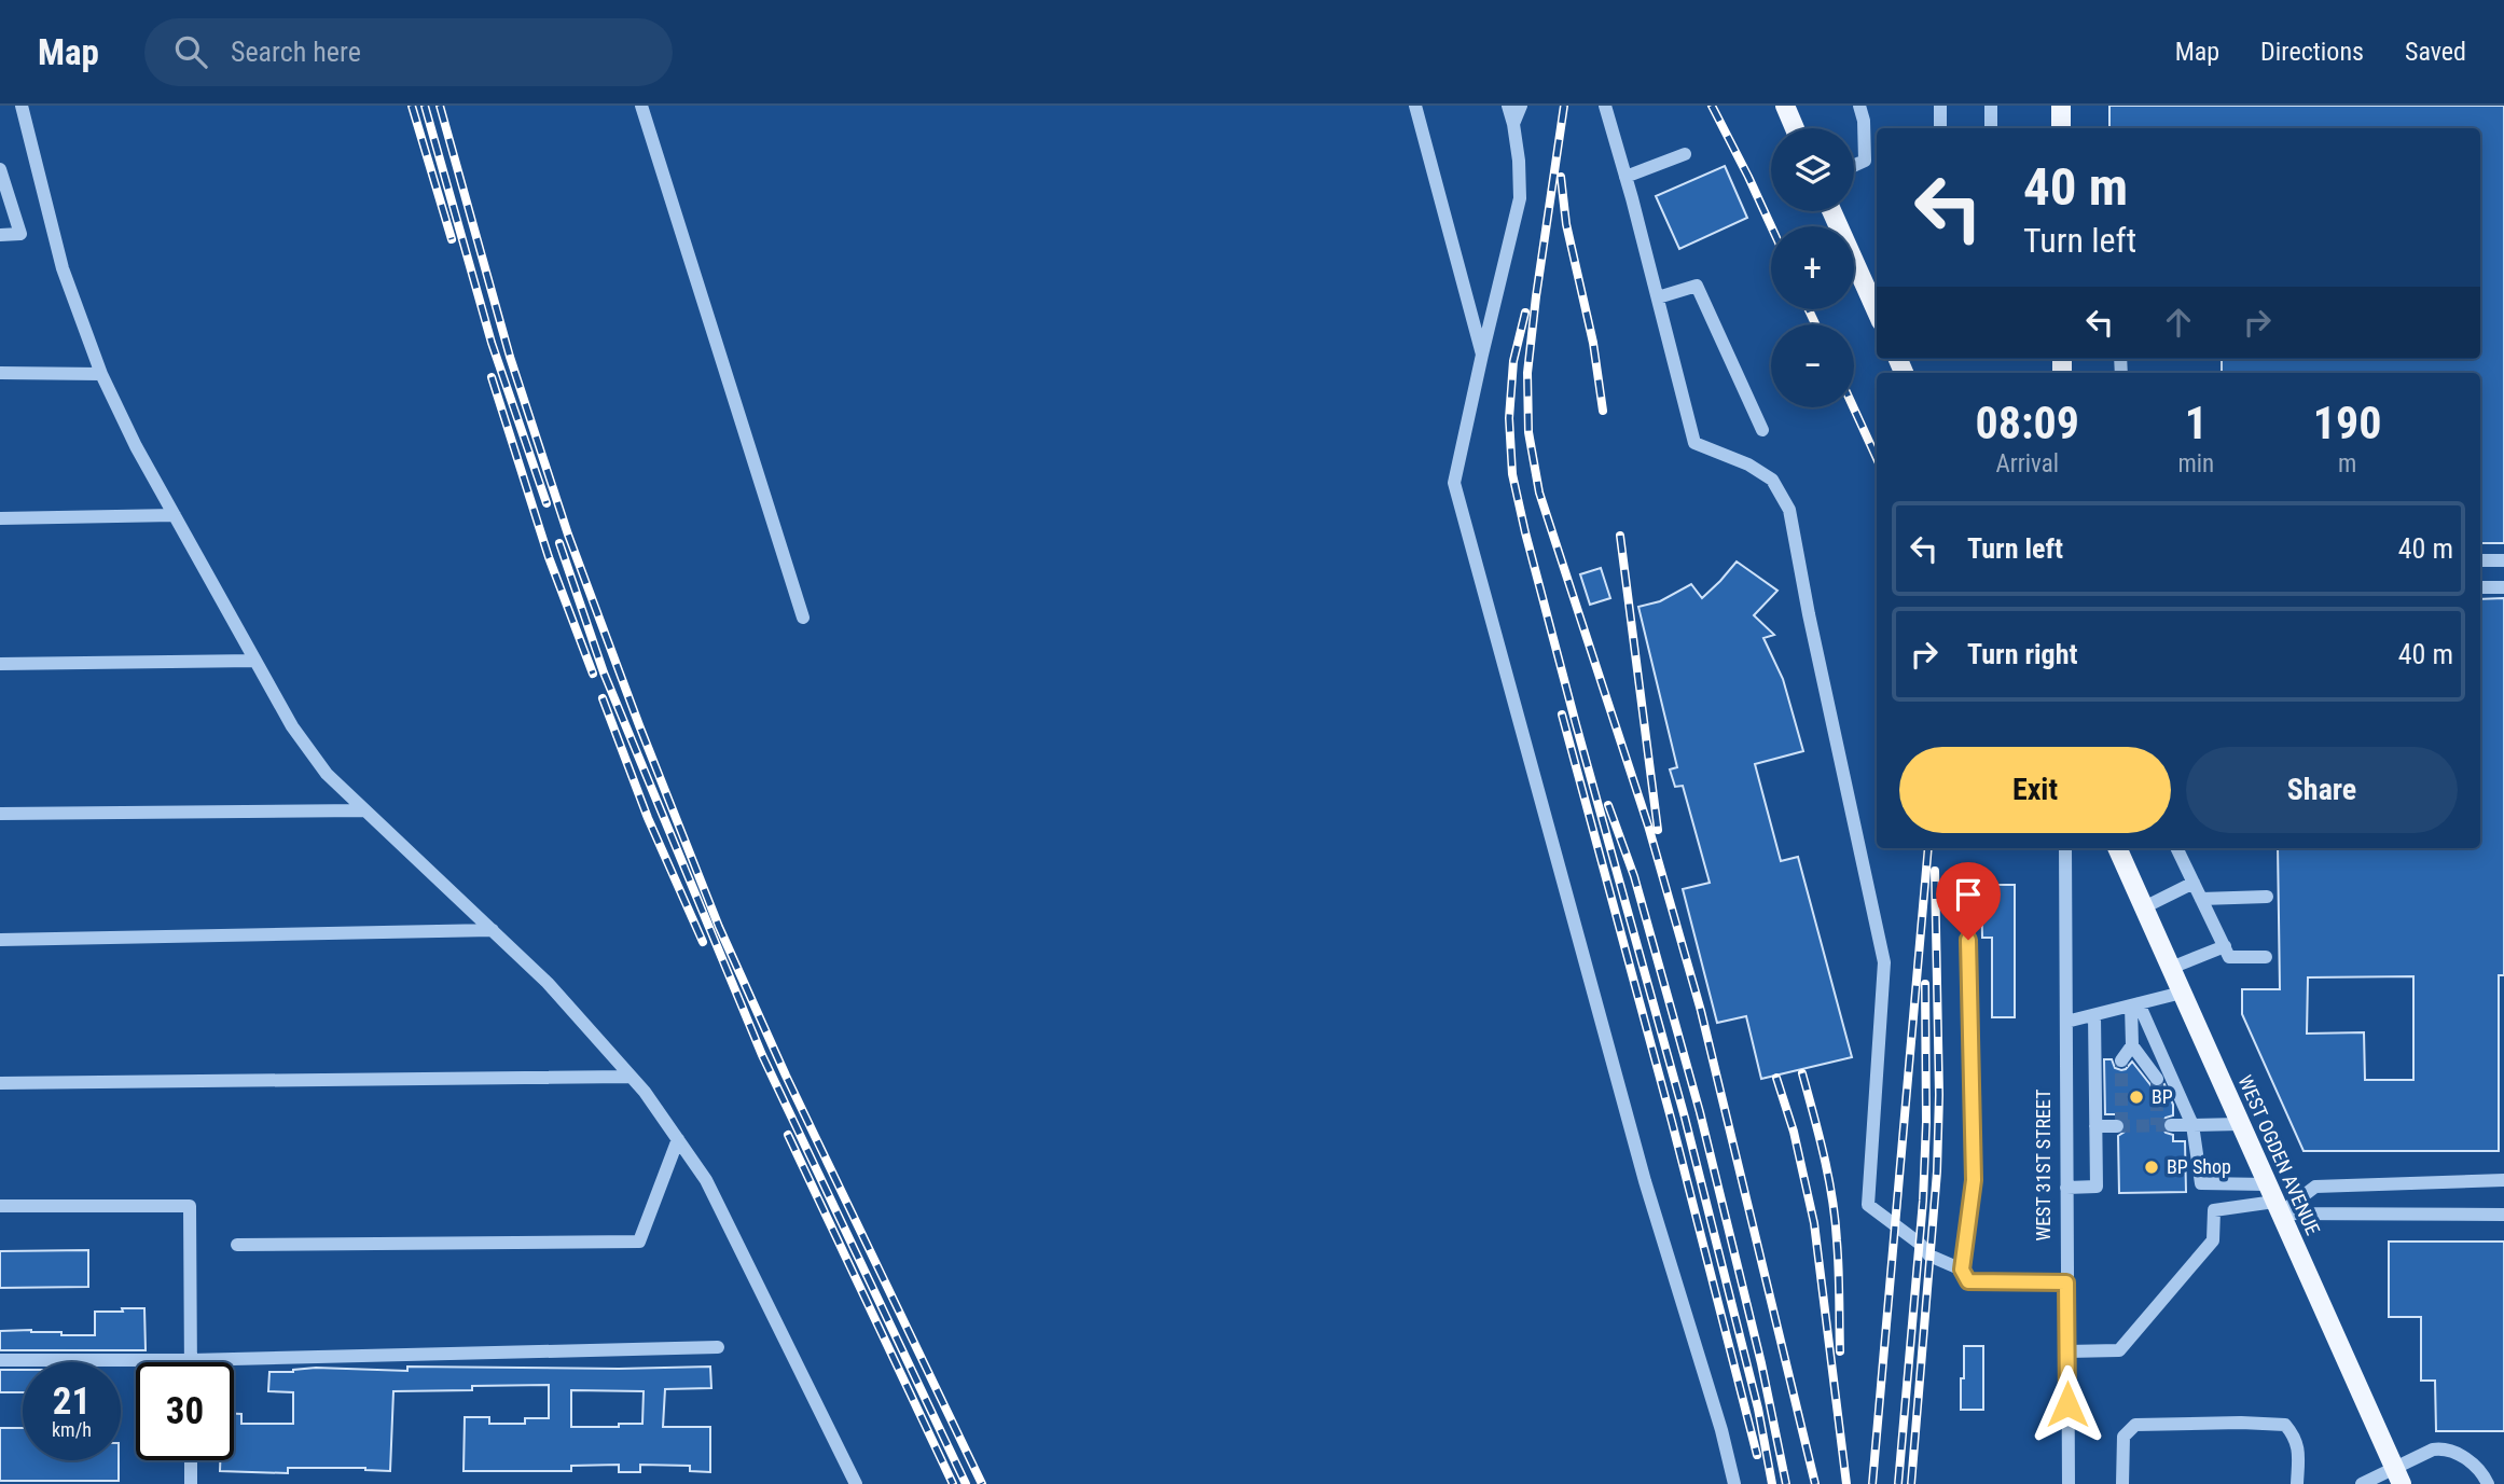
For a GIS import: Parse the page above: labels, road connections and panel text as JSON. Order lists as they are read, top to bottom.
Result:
{
  "streets": {
    "main road": ["WEST OGDEN AVENUE"],
    "street": ["WEST 31ST STREET"]
  },
  "places": ["BP", "BP Shop"],
  "page": {
    "header": "Map",
    "search": "Search here",
    "nav": ["Map", "Directions", "Saved"],
    "map_buttons": ["+", "−"],
    "turn": ["40 m", "Turn left"],
    "eta": [
      "08:09",
      "Arrival",
      "1",
      "min",
      "190",
      "m"
    ],
    "list": [
      {
        "name": "Turn left",
        "value": "40 m"
      },
      {
        "name": "Turn right",
        "value": "40 m"
      }
    ],
    "buttons": ["Exit", "Share"],
    "speed": "21 km/h",
    "limit": "30"
  }
}
